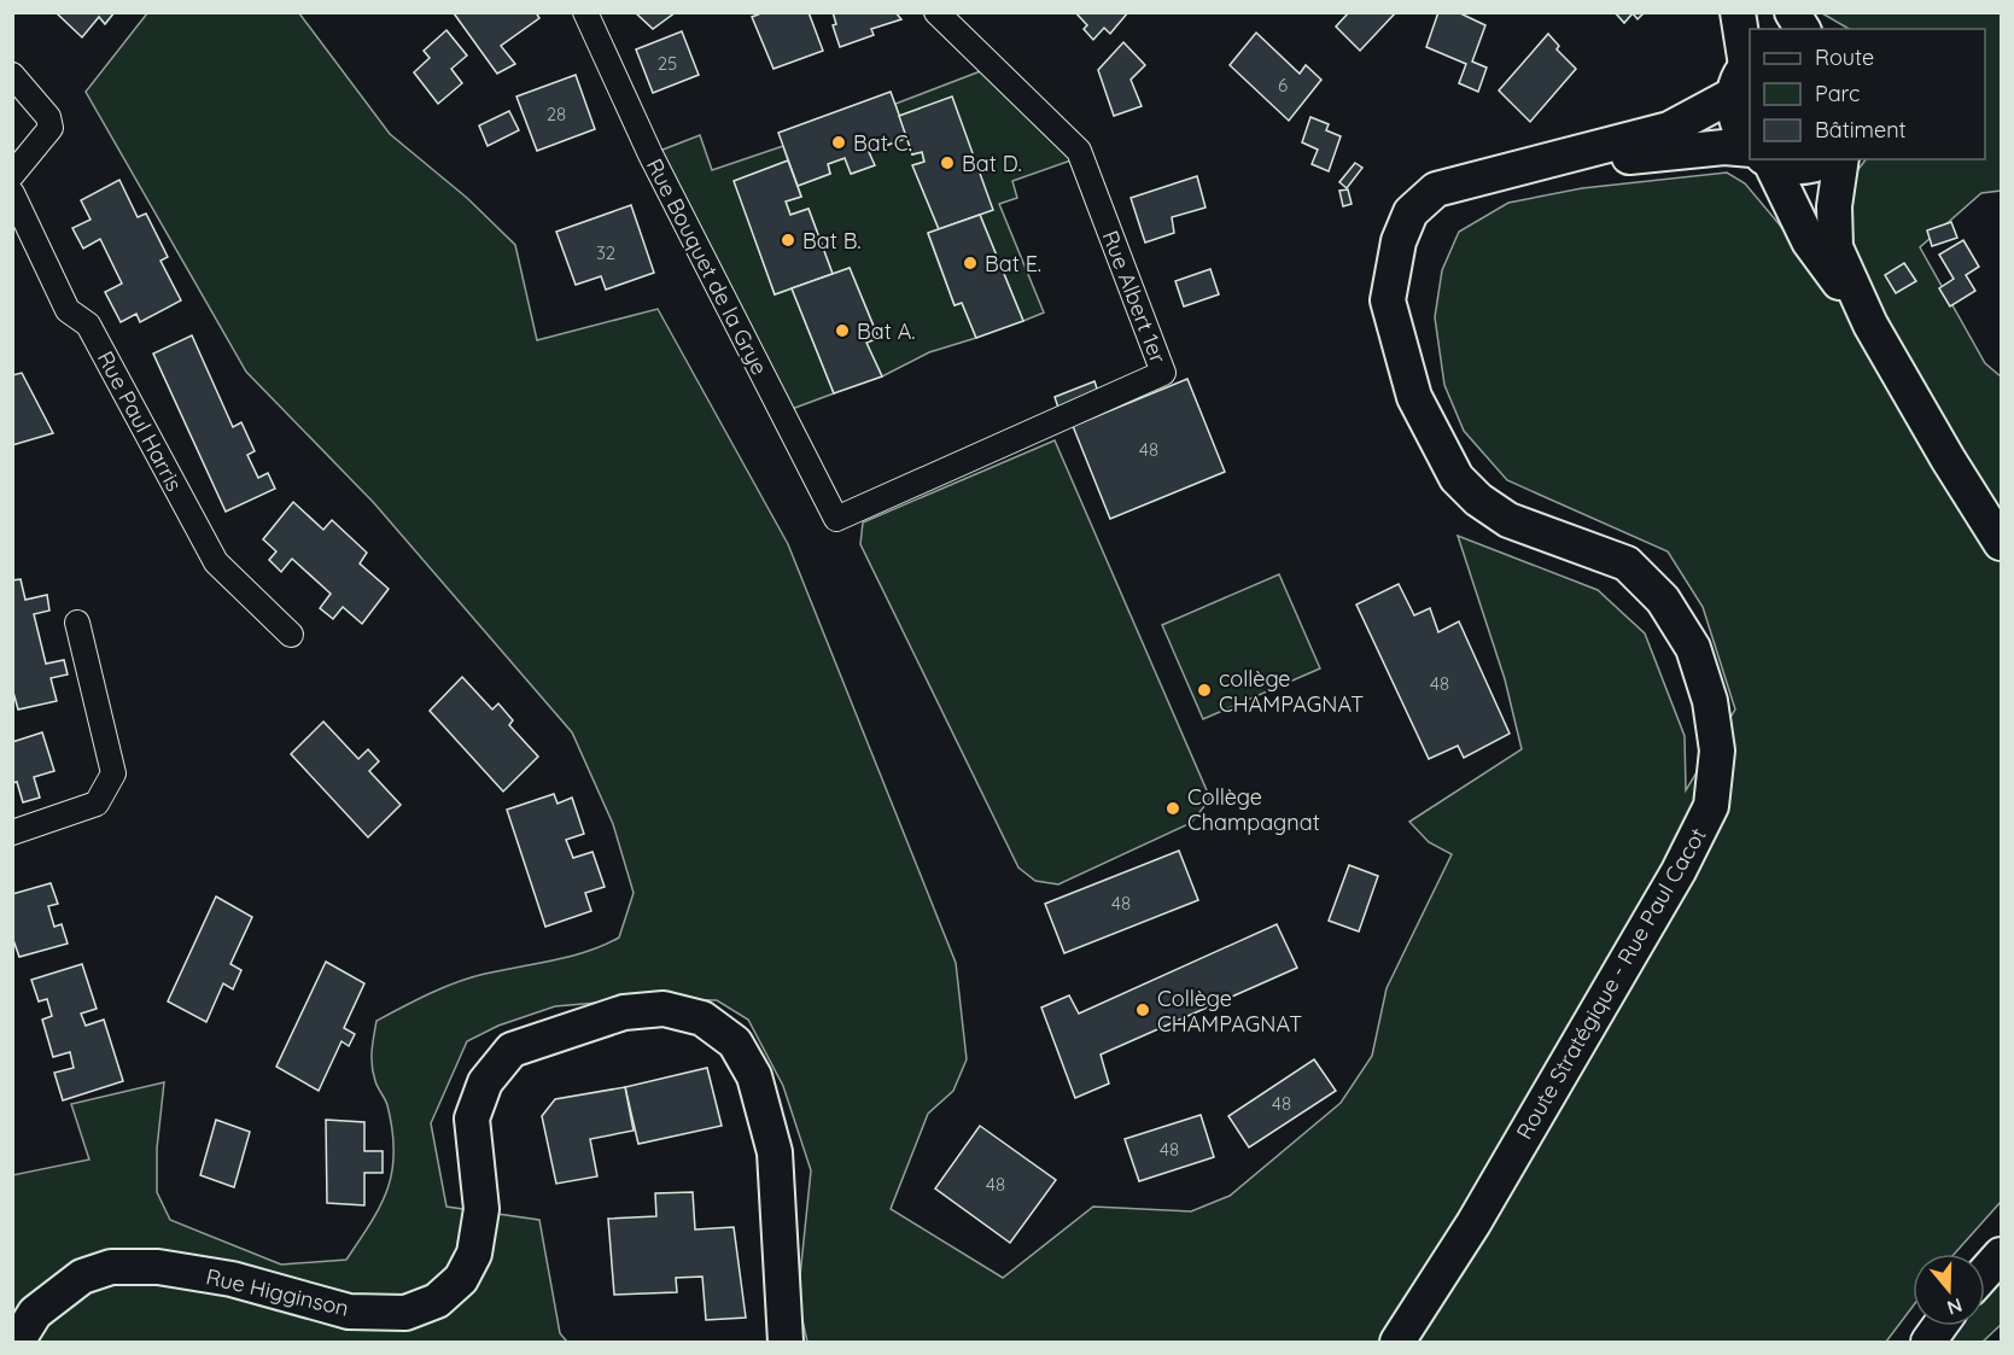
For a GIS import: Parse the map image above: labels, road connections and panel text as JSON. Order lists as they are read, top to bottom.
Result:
{
  "streets": {
    "street": [
      "Rue Bouquet de la Grye",
      "Rue Albert 1er",
      "Rue Paul Harris",
      "Route Stratégique - Rue Paul Cacot",
      "Rue Higginson"
    ]
  },
  "crossings": [
    ["Rue Bouquet de la Grye", "Rue Albert 1er"]
  ],
  "places": [
    "Bat C.",
    "Bat D.",
    "Bat B.",
    "Bat E.",
    "Bat A.",
    "collège CHAMPAGNAT",
    "Collège Champagnat",
    "Collège CHAMPAGNAT"
  ],
  "house_numbers": [
    "25",
    "6",
    "28",
    "32",
    "48",
    "48",
    "48",
    "48",
    "48",
    "48"
  ],
  "legend": ["Route", "Parc", "Bâtiment"],
  "north": "bottom"
}
